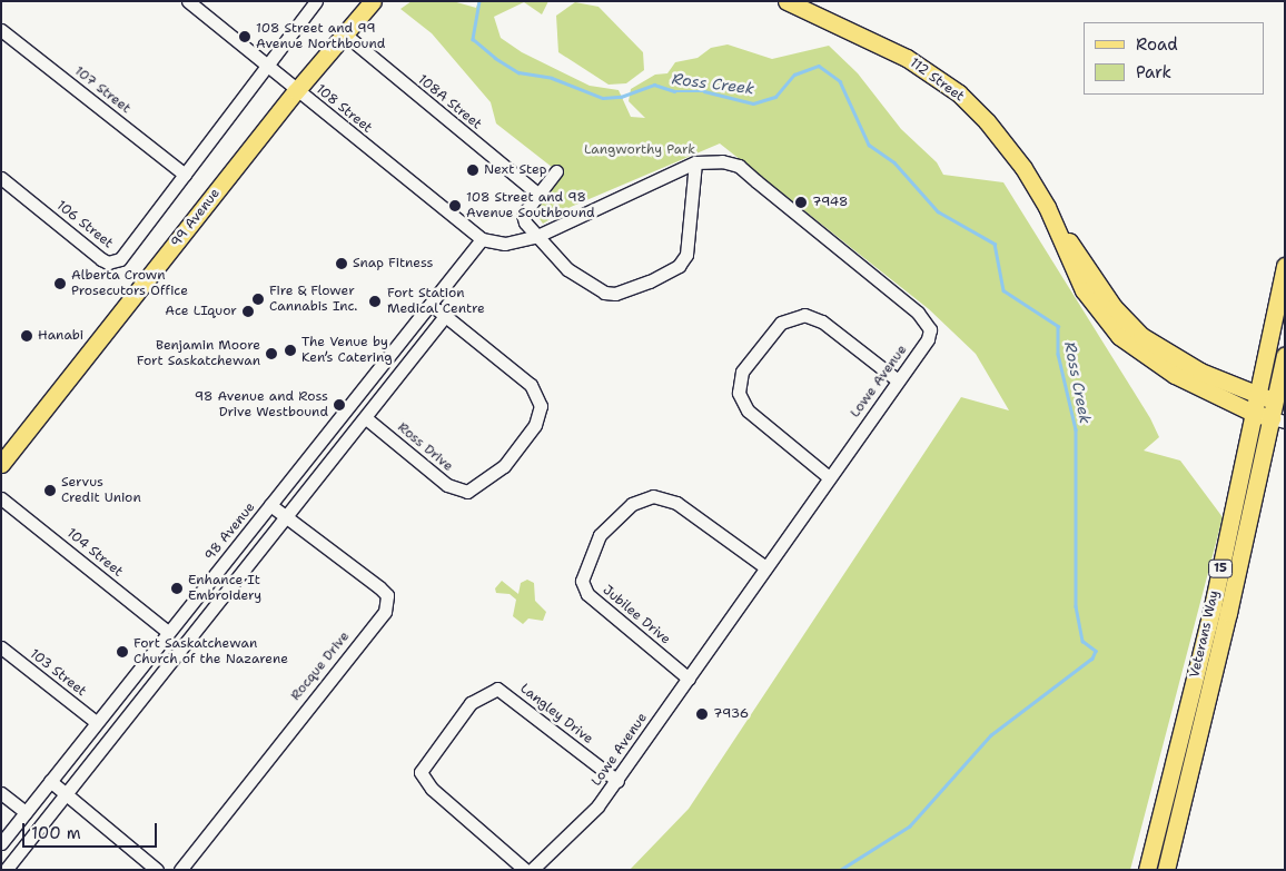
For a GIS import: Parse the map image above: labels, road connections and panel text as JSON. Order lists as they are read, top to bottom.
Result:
{
  "streets": {
    "main road": [
      "112 Street",
      "99 Avenue",
      "15",
      "Veterans Way"
    ],
    "street": [
      "107 Street",
      "108A Street",
      "108 Street",
      "106 Street",
      "Lowe Avenue",
      "Ross Drive",
      "98 Avenue",
      "104 Street",
      "Jubilee Drive",
      "Rocque Drive",
      "103 Street",
      "Langley Drive"
    ]
  },
  "crossings": [
    ["112 Street", "Veterans Way"],
    ["107 Street", "106 Street"],
    ["108A Street", "99 Avenue"],
    ["108 Street", "99 Avenue"],
    ["108 Street", "Lowe Avenue"],
    ["108 Street", "98 Avenue"],
    ["Lowe Avenue", "98 Avenue"],
    ["Lowe Avenue", "Jubilee Drive"],
    ["Lowe Avenue", "Langley Drive"],
    ["Ross Drive", "98 Avenue"],
    ["98 Avenue", "104 Street"],
    ["98 Avenue", "Rocque Drive"],
    ["98 Avenue", "103 Street"]
  ],
  "water": ["Ross Creek"],
  "parks": ["Langworthy Park"],
  "places": [
    "108 Street and 99 Avenue Northbound",
    "Next Step",
    "7948",
    "108 Street and 98 Avenue Southbound",
    "Snap Fitness",
    "Alberta Crown Prosecutors Office",
    "Fire & Flower Cannabis Inc.",
    "Fort Station Medical Centre",
    "Ace LIquor",
    "Hanabi",
    "The Venue by Ken’s Catering",
    "Benjamin Moore Fort Saskatchewan",
    "98 Avenue and Ross Drive Westbound",
    "Servus Credit Union",
    "Enhance It Embroidery",
    "Fort Saskatchewan Church of the Nazarene",
    "7936"
  ],
  "legend": ["Road", "Park"],
  "scale_bar": "100 m"
}
